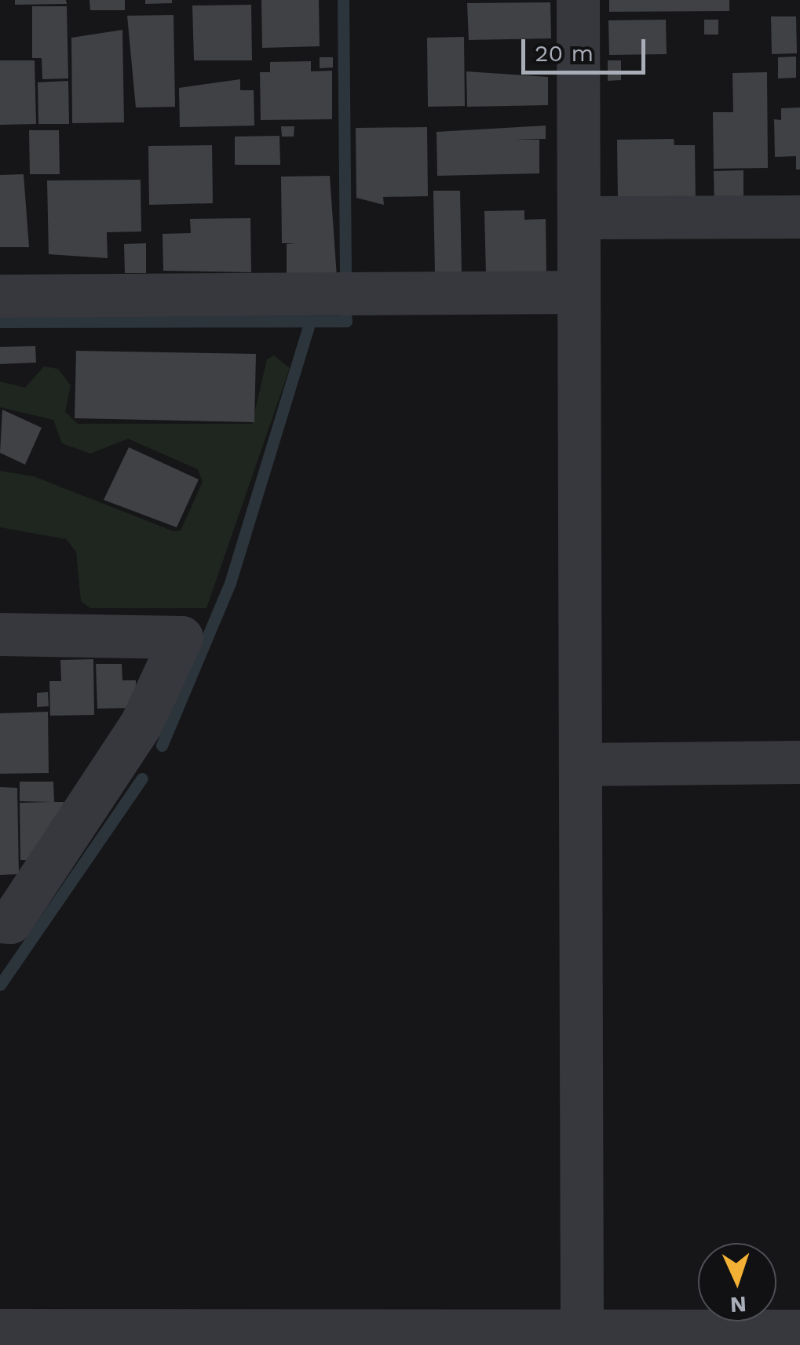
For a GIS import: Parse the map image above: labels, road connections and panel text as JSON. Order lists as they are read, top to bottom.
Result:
{
  "scale_bar": "20 m",
  "north": "bottom"
}
